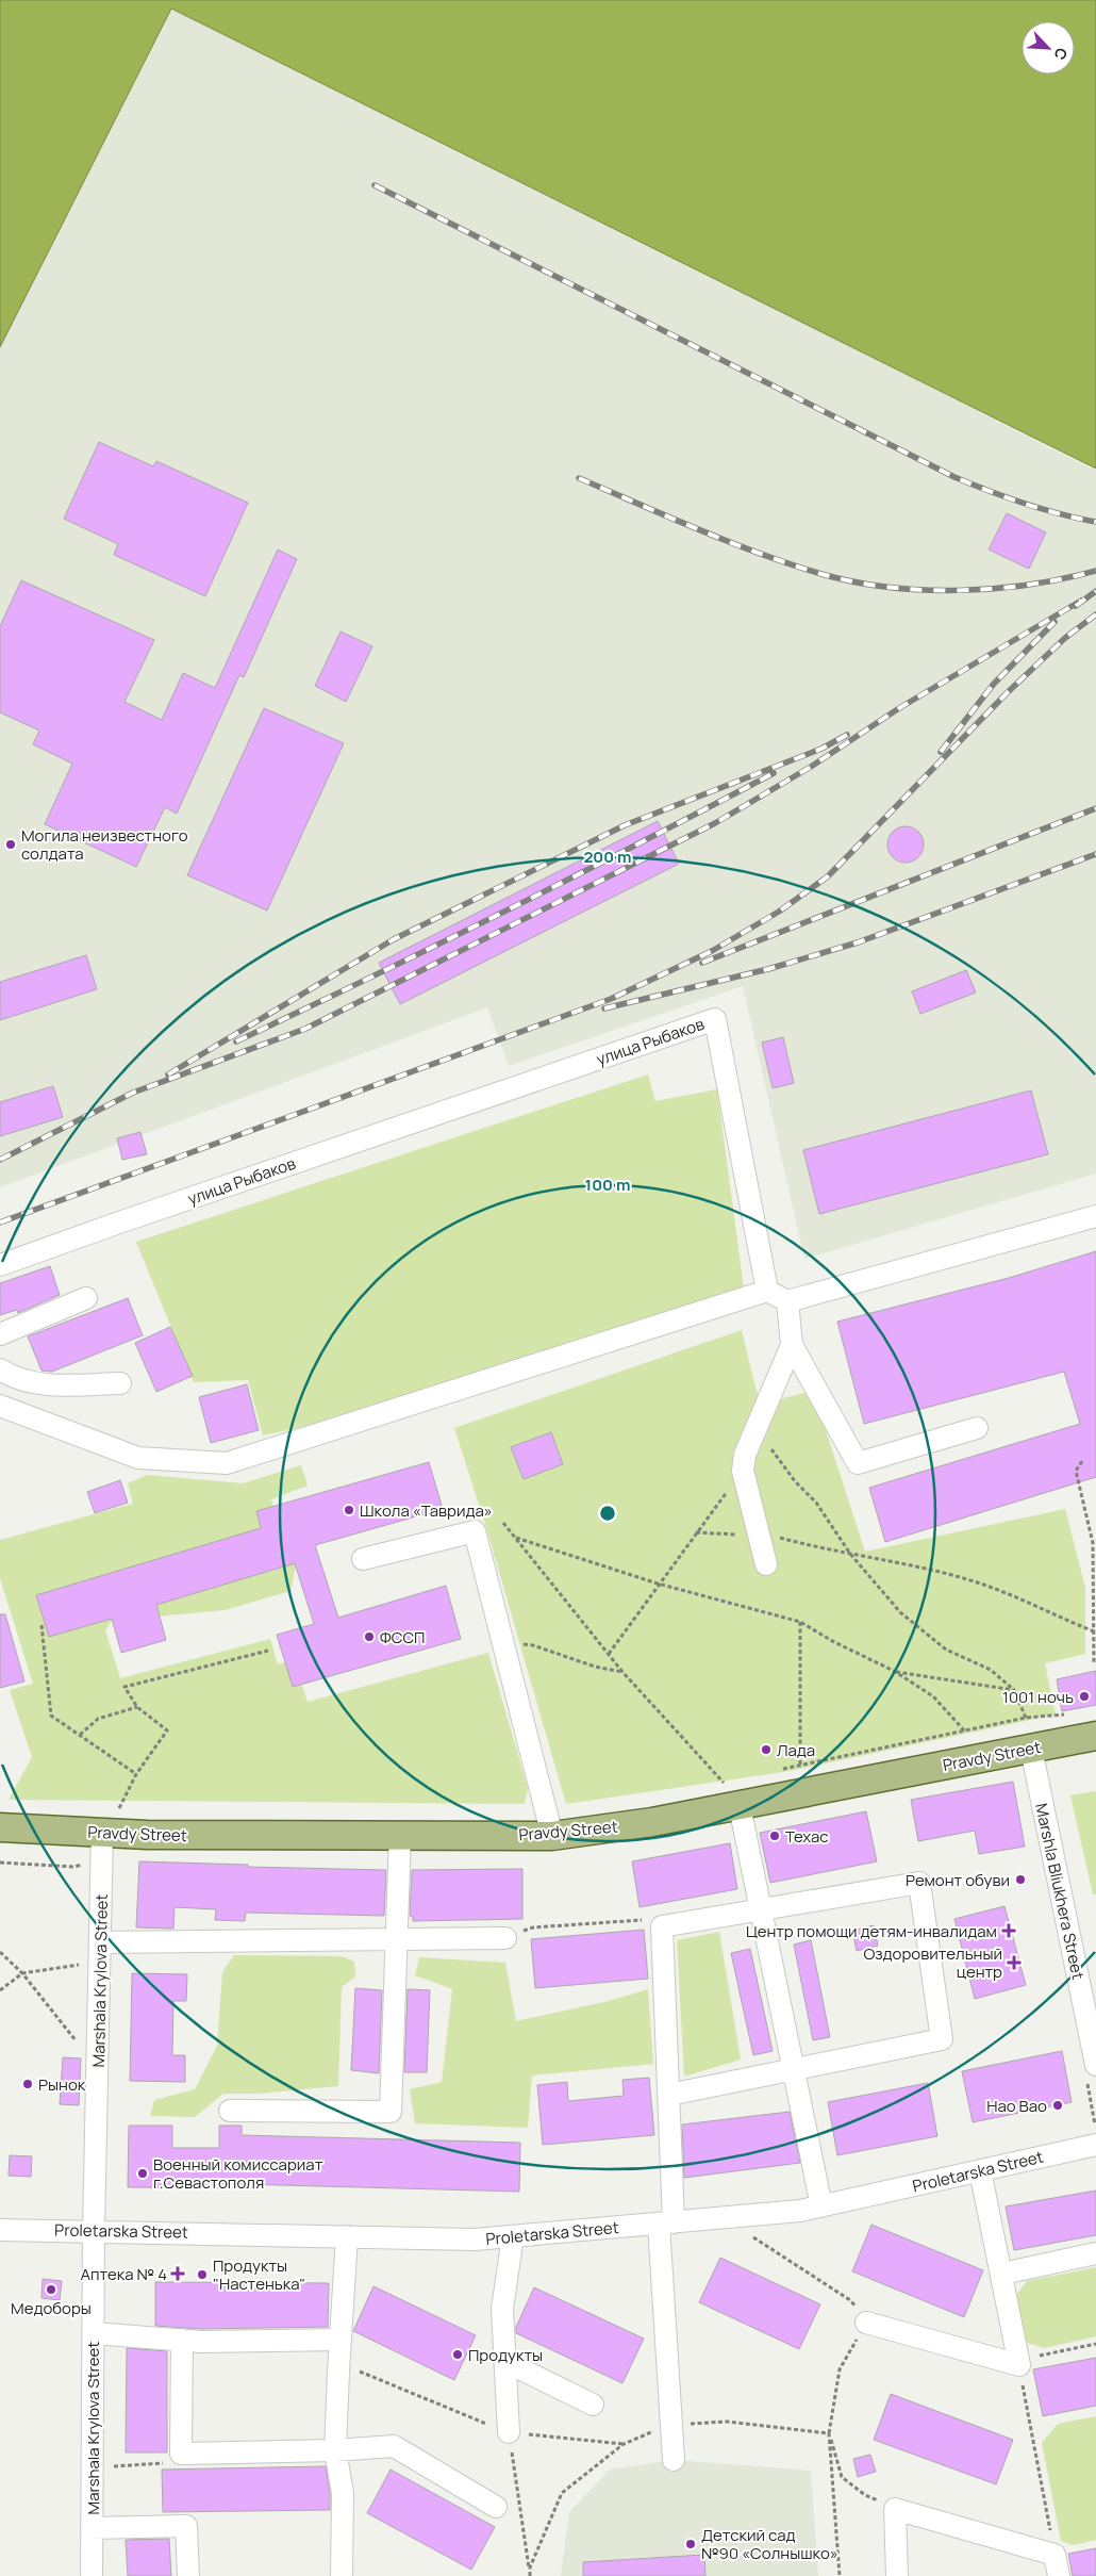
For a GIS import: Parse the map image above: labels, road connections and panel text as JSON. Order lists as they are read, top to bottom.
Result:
{
  "streets": {
    "main road": ["Pravdy Street"],
    "street": [
      "улица Рыбаков",
      "Marshla Bliukhera Street",
      "Marshala Krylova Street",
      "Proletarska Street"
    ]
  },
  "crossings": [
    ["Pravdy Street", "Marshla Bliukhera Street"],
    ["Pravdy Street", "Marshala Krylova Street"],
    ["Marshala Krylova Street", "Proletarska Street"]
  ],
  "places": {
    "other": [
      "Могила неизвестного солдата",
      "Школа «Таврида»",
      "ФССП",
      "1001 ночь",
      "Лада",
      "Техас",
      "Ремонт обуви",
      "Рынок",
      "Hao Bao",
      "Военный комиссариат г.Севастополя",
      "Продукты \"Настенька\"",
      "Медоборы",
      "Продукты",
      "Детский сад №90 «Солнышко»"
    ],
    "health": ["Центр помощи детям-инвалидам", "Оздоровительный центр", "Аптека № 4"]
  },
  "north": "bottom right",
  "rings": ["200 m", "100 m"]
}
